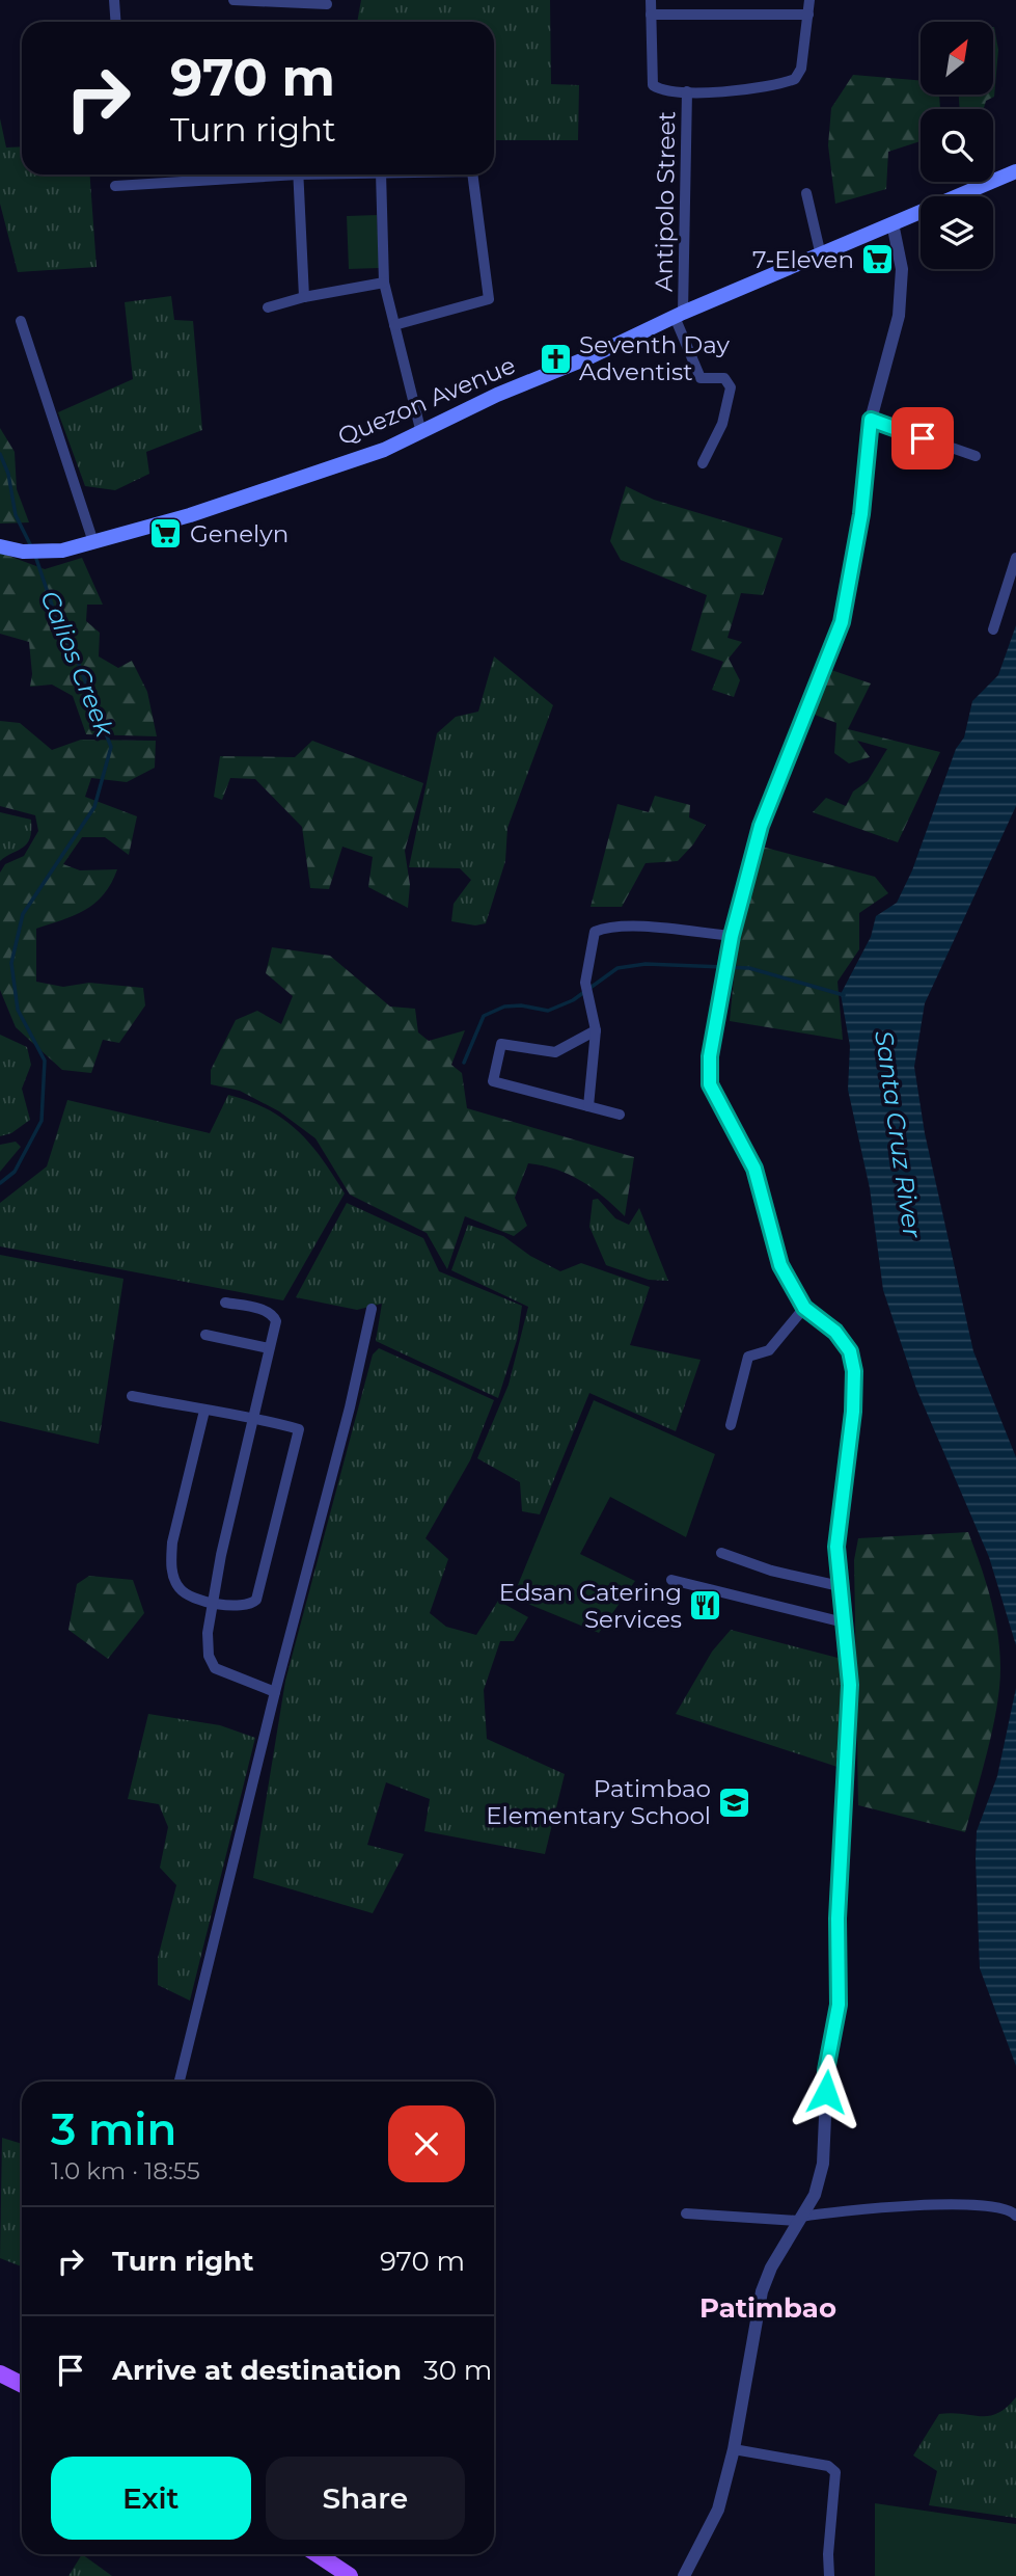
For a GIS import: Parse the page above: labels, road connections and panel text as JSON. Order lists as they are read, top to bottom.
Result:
{
  "streets": {
    "main road": ["Quezon Avenue"],
    "street": ["Antipolo Street"]
  },
  "crossings": [
    ["Antipolo Street", "Quezon Avenue"]
  ],
  "districts": ["Patimbao"],
  "water": ["Calios Creek", "Santa Cruz River"],
  "places": {
    "supermarket": ["7-Eleven", "Genelyn"],
    "church": ["Seventh Day Adventist"],
    "restaurant": ["Edsan Catering Services"],
    "school or university": ["Patimbao Elementary School"]
  },
  "north": "top right",
  "page": {
    "turn": ["970 m", "Turn right"],
    "heading": ["3 min", "1.0 km · 18:55"],
    "list": [
      {
        "name": "Turn right",
        "value": "970 m"
      },
      {
        "name": "Arrive at destination",
        "value": "30 m"
      }
    ],
    "buttons": ["Exit", "Share"]
  }
}
